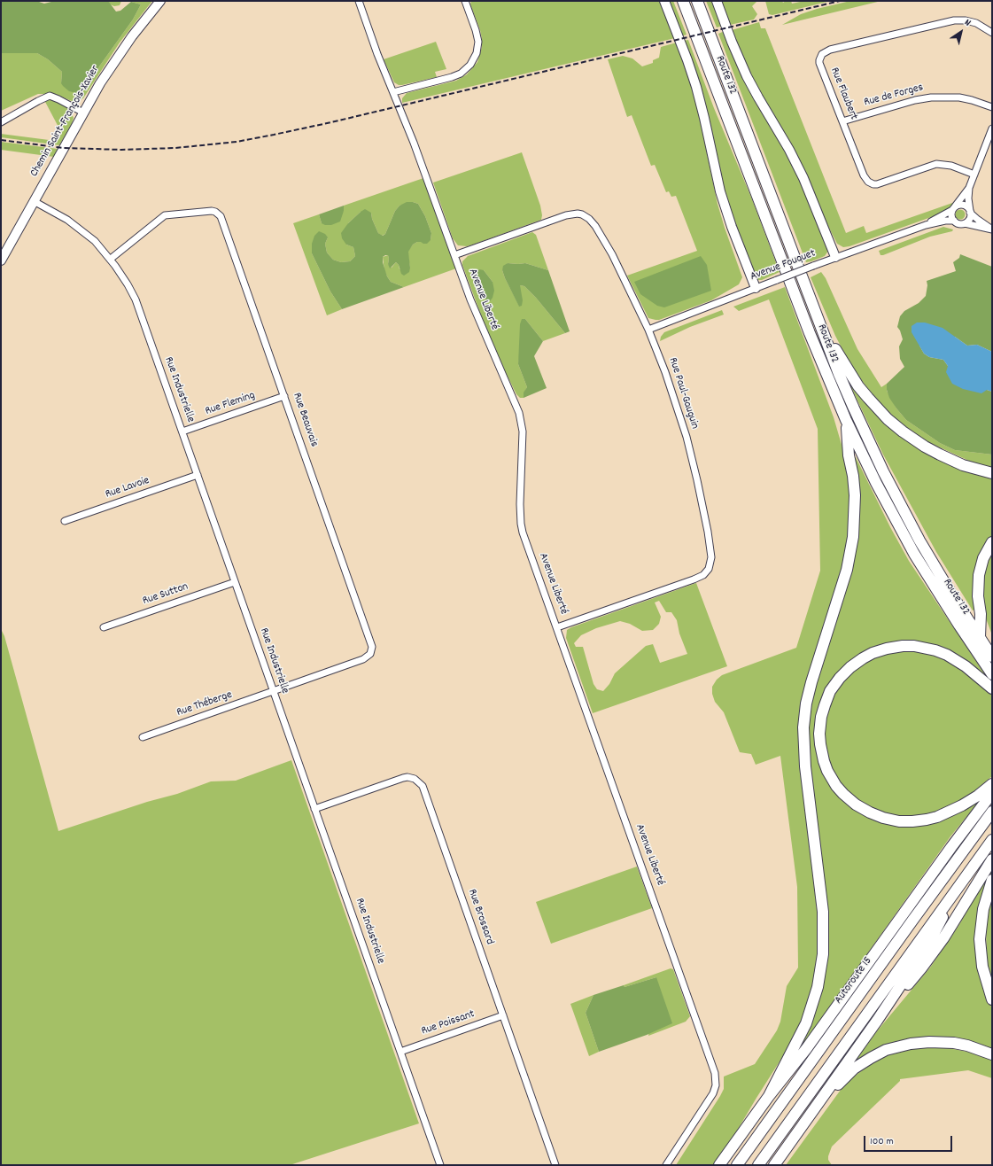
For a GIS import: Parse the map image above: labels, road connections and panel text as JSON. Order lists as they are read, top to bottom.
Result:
{
  "streets": {
    "highway": ["Route 132", "Autoroute 15"],
    "street": [
      "Rue Flaubert",
      "Rue de Forges",
      "Chemin Saint-François-Xavier",
      "Avenue Fouquet",
      "Avenue Liberté",
      "Rue Industrielle",
      "Rue Paul-Gauguin",
      "Rue Fleming",
      "Rue Beauvais",
      "Rue Lavoie",
      "Rue Sutton",
      "Rue Théberge",
      "Rue Brossard",
      "Rue Poissant"
    ]
  },
  "crossings": [
    ["Rue Flaubert", "Rue de Forges"],
    ["Rue Flaubert", "Avenue Fouquet"],
    ["Chemin Saint-François-Xavier", "Rue Industrielle"],
    ["Avenue Fouquet", "Rue Paul-Gauguin"],
    ["Avenue Liberté", "Rue Paul-Gauguin"],
    ["Rue Industrielle", "Rue Fleming"],
    ["Rue Industrielle", "Rue Beauvais"],
    ["Rue Industrielle", "Rue Lavoie"],
    ["Rue Industrielle", "Rue Sutton"],
    ["Rue Industrielle", "Rue Théberge"],
    ["Rue Industrielle", "Rue Brossard"],
    ["Rue Industrielle", "Rue Poissant"],
    ["Rue Fleming", "Rue Beauvais"],
    ["Rue Beauvais", "Rue Théberge"],
    ["Rue Brossard", "Rue Poissant"]
  ],
  "scale_bar": "100 m",
  "north": "top right"
}
